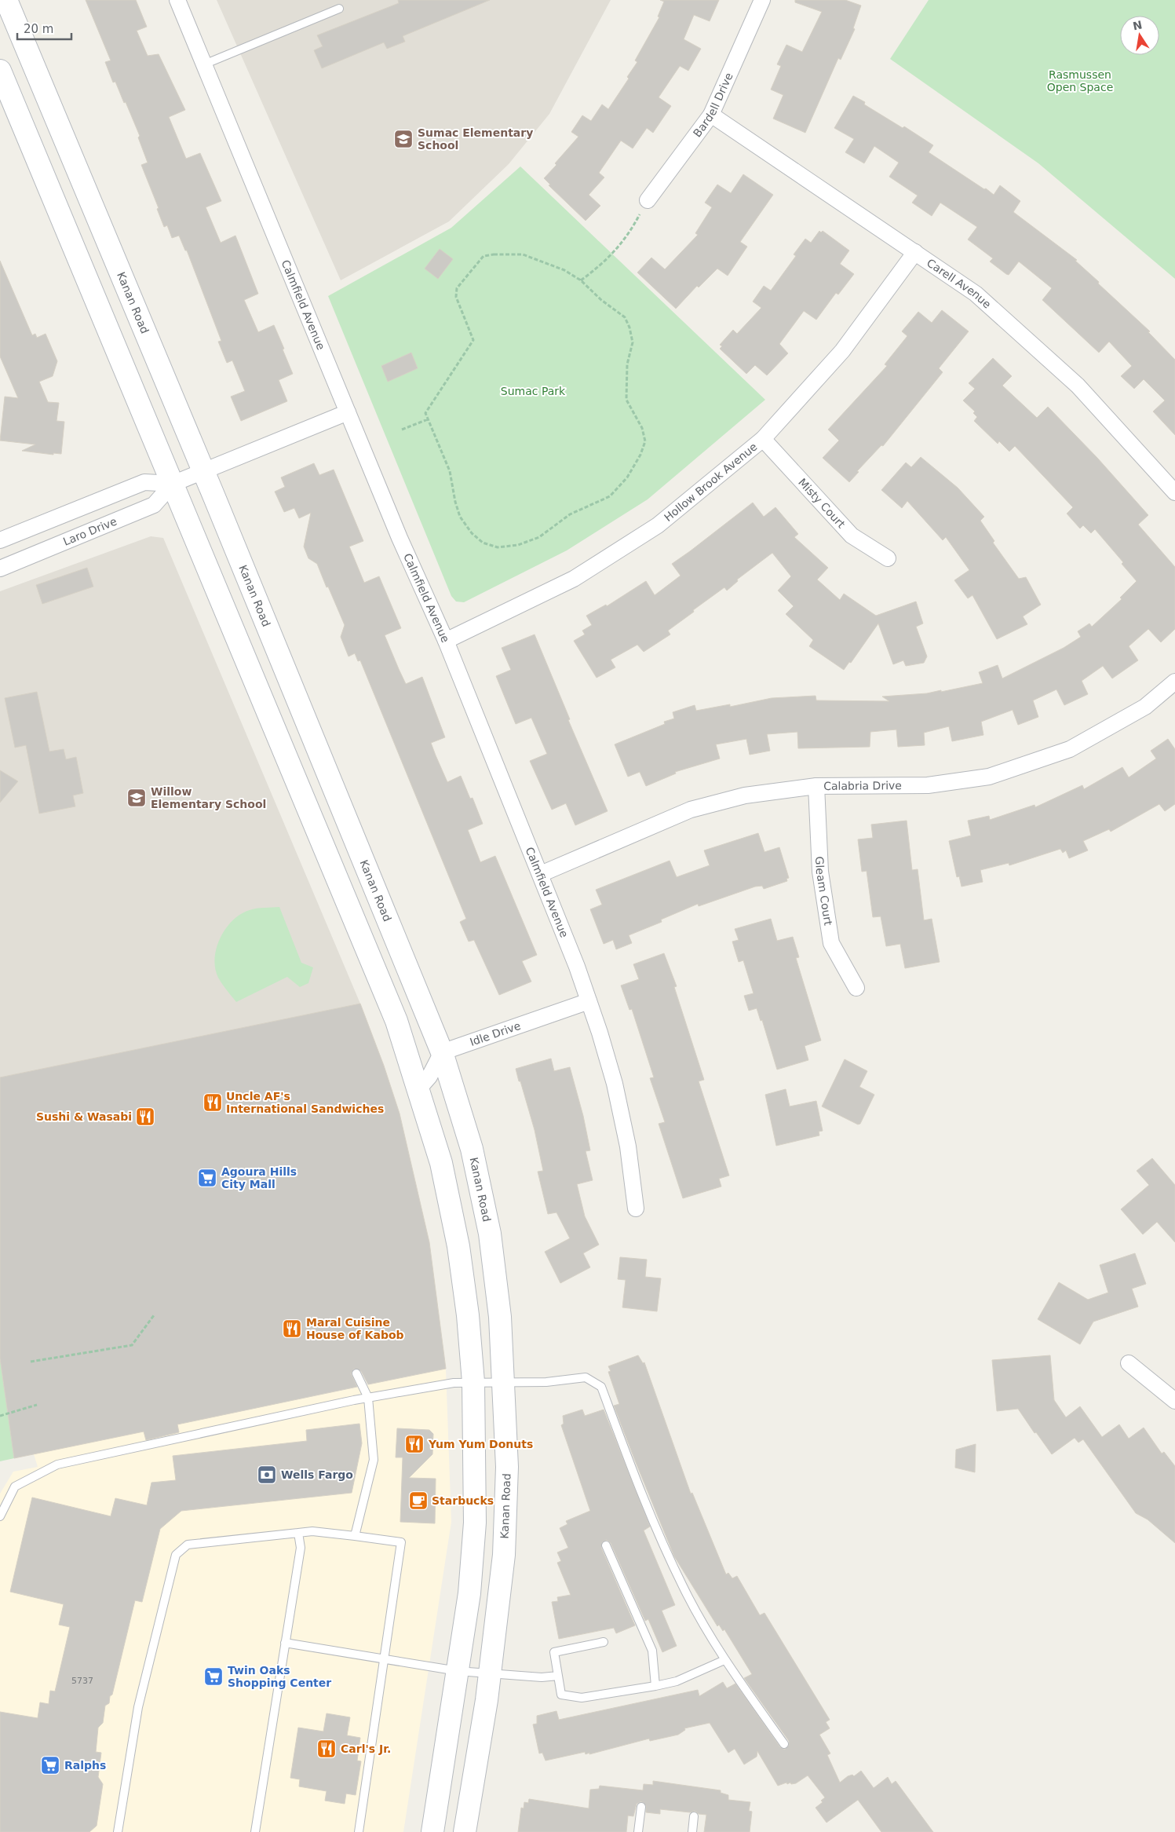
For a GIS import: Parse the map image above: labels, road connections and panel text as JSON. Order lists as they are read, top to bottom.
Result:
{
  "streets": {
    "main road": ["Kanan Road"],
    "street": [
      "Bardell Drive",
      "Carell Avenue",
      "Calmfield Avenue",
      "Hollow Brook Avenue",
      "Misty Court",
      "Laro Drive",
      "Calabria Drive",
      "Gleam Court",
      "Idle Drive"
    ]
  },
  "crossings": [
    ["Bardell Drive", "Carell Avenue"],
    ["Carell Avenue", "Hollow Brook Avenue"],
    ["Kanan Road", "Laro Drive"],
    ["Kanan Road", "Idle Drive"],
    ["Calmfield Avenue", "Hollow Brook Avenue"],
    ["Calmfield Avenue", "Laro Drive"],
    ["Calmfield Avenue", "Calabria Drive"],
    ["Calmfield Avenue", "Idle Drive"],
    ["Hollow Brook Avenue", "Misty Court"],
    ["Calabria Drive", "Gleam Court"]
  ],
  "parks": ["Rasmussen Open Space", "Sumac Park"],
  "places": {
    "school or university": ["Sumac Elementary School", "Willow Elementary School"],
    "restaurant": [
      "Uncle AF's International Sandwiches",
      "Sushi & Wasabi",
      "Maral Cuisine House of Kabob",
      "Yum Yum Donuts",
      "Carl's Jr."
    ],
    "supermarket": ["Agoura Hills City Mall", "Twin Oaks Shopping Center", "Ralphs"],
    "bank": ["Wells Fargo"],
    "cafe": ["Starbucks"]
  },
  "house_numbers": ["5737"],
  "scale_bar": "20 m",
  "north": "top"
}
